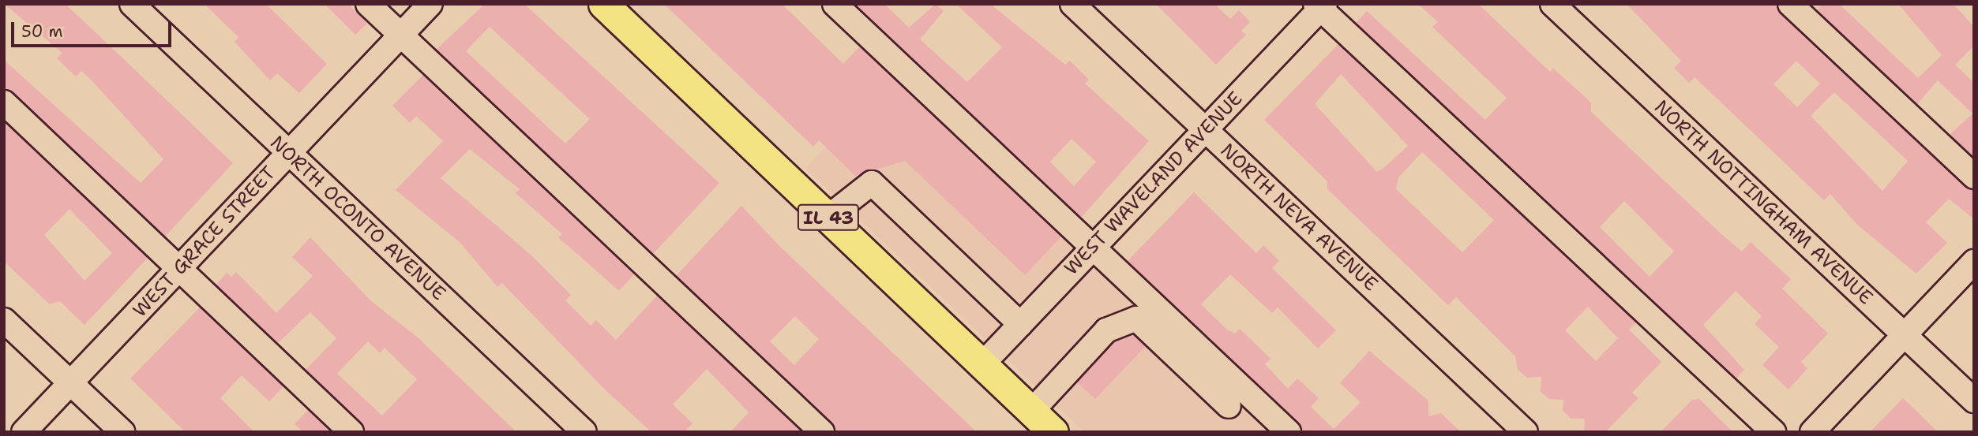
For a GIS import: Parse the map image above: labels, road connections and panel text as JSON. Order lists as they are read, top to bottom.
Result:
{
  "streets": {
    "main road": ["IL 43"],
    "street": [
      "WEST WAVELAND AVENUE",
      "NORTH NOTTINGHAM AVENUE",
      "NORTH NEVA AVENUE",
      "NORTH OCONTO AVENUE",
      "WEST GRACE STREET"
    ]
  },
  "crossings": [
    ["WEST WAVELAND AVENUE", "IL 43"],
    ["WEST WAVELAND AVENUE", "NORTH NEVA AVENUE"],
    ["NORTH OCONTO AVENUE", "WEST GRACE STREET"]
  ],
  "scale_bar": "50 m"
}
